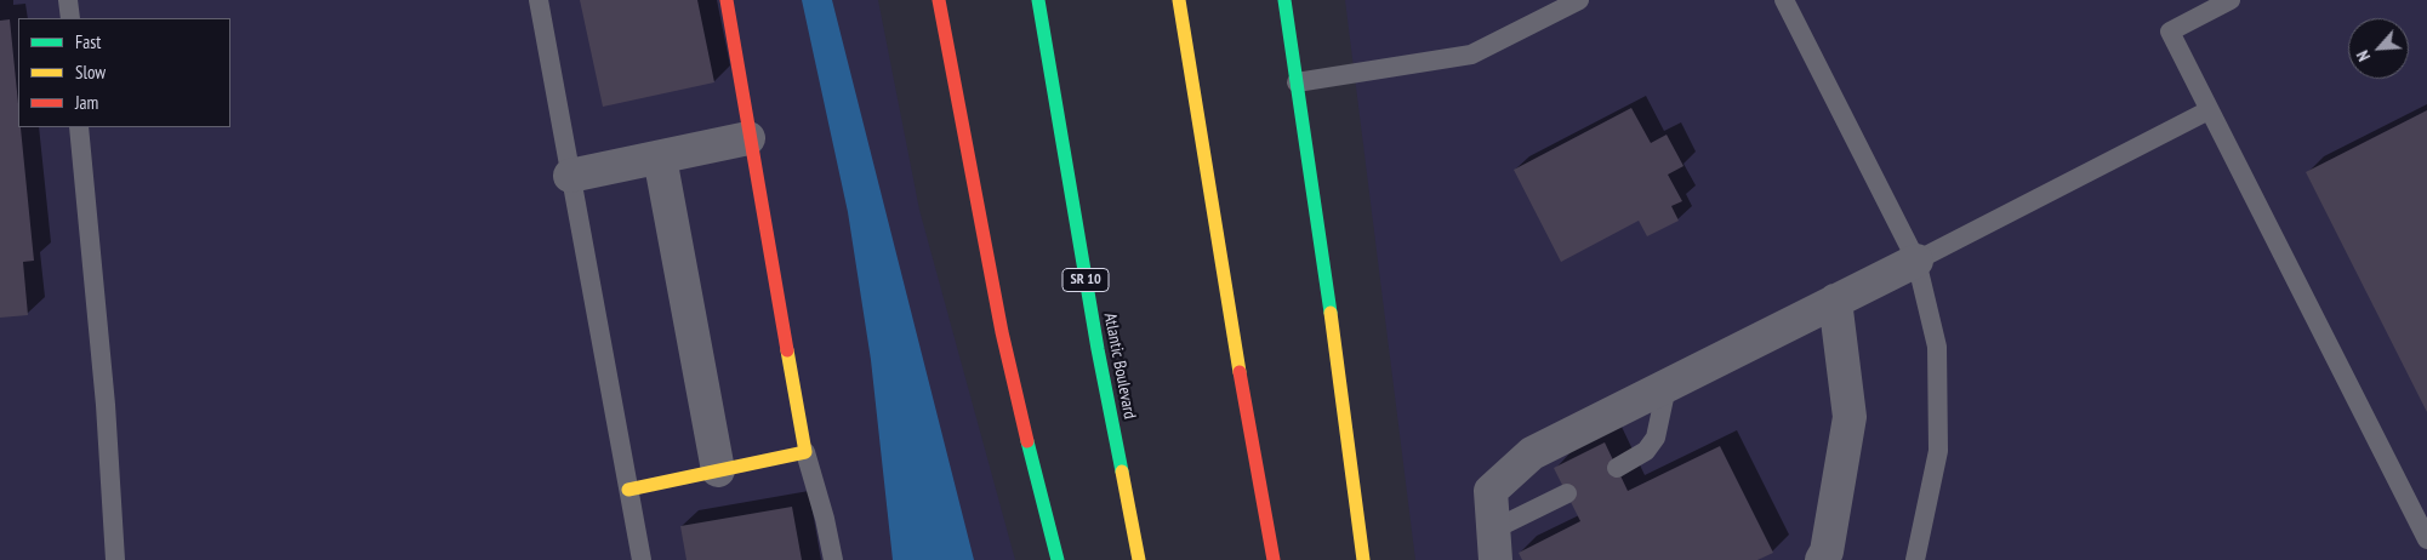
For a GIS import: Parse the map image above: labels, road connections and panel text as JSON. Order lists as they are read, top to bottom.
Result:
{
  "streets": {
    "main road": ["SR 10", "Atlantic Boulevard"]
  },
  "legend": ["Fast", "Slow", "Jam"],
  "north": "bottom left"
}
